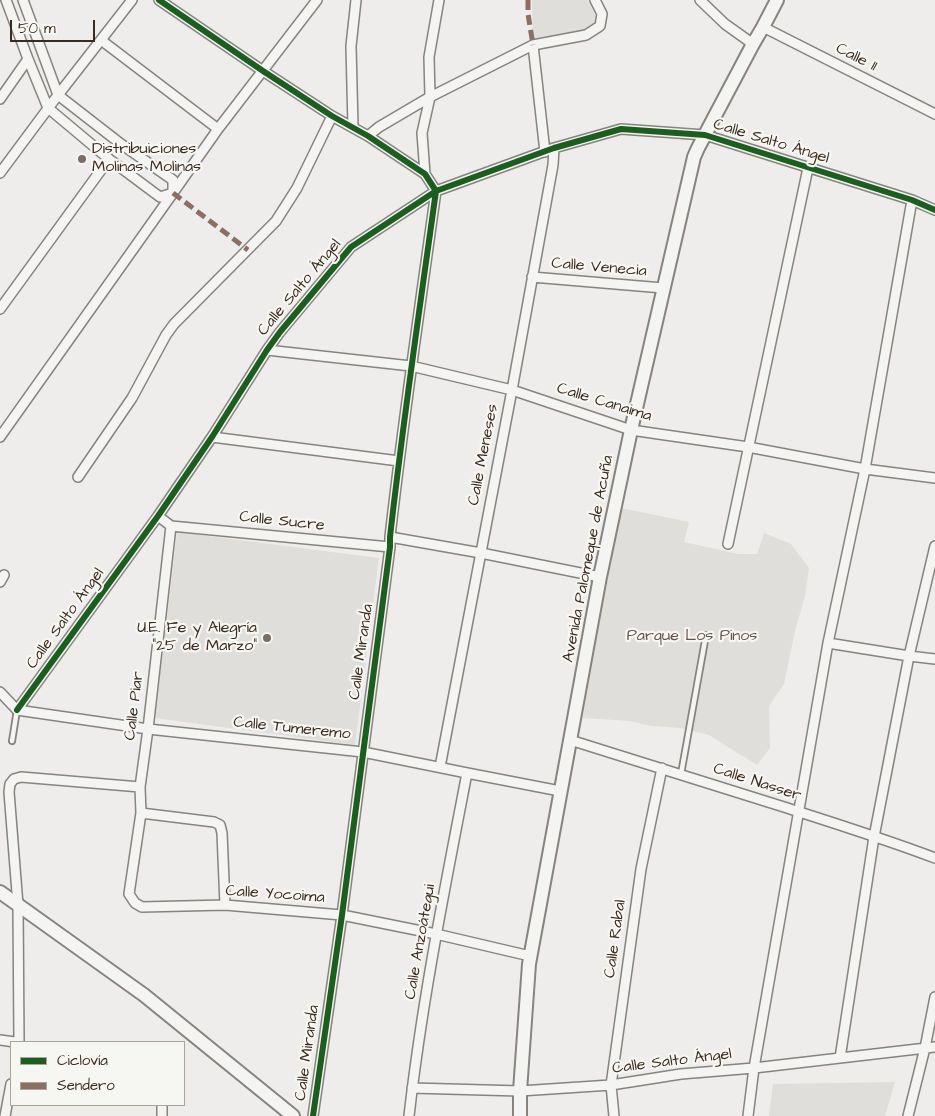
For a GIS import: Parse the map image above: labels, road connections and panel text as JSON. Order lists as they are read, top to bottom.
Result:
{
  "streets": {
    "street": [
      "Calle 11",
      "Calle Salto Ángel",
      "Calle Venecia",
      "Calle Canaima",
      "Calle Meneses",
      "Calle Sucre",
      "Avenida Palomeque de Acuña",
      "Calle Miranda",
      "Calle Piar",
      "Calle Tumeremo",
      "Calle Nasser",
      "Calle Yocoima",
      "Calle Rabal",
      "Calle Anzoátegui"
    ]
  },
  "crossings": [
    ["Calle 11", "Avenida Palomeque de Acuña"],
    ["Calle Salto Ángel", "Calle Canaima"],
    ["Calle Salto Ángel", "Calle Meneses"],
    ["Calle Salto Ángel", "Avenida Palomeque de Acuña"],
    ["Calle Salto Ángel", "Calle Miranda"],
    ["Calle Salto Ángel", "Calle Tumeremo"],
    ["Calle Salto Ángel", "Calle Rabal"],
    ["Calle Salto Ángel", "Calle Anzoátegui"],
    ["Calle Venecia", "Calle Meneses"],
    ["Calle Venecia", "Avenida Palomeque de Acuña"],
    ["Calle Canaima", "Calle Meneses"],
    ["Calle Canaima", "Avenida Palomeque de Acuña"],
    ["Calle Canaima", "Calle Miranda"],
    ["Calle Meneses", "Calle Tumeremo"],
    ["Calle Sucre", "Calle Miranda"],
    ["Calle Sucre", "Calle Piar"],
    ["Avenida Palomeque de Acuña", "Calle Tumeremo"],
    ["Avenida Palomeque de Acuña", "Calle Nasser"],
    ["Avenida Palomeque de Acuña", "Calle Yocoima"],
    ["Calle Miranda", "Calle Tumeremo"],
    ["Calle Miranda", "Calle Yocoima"],
    ["Calle Piar", "Calle Tumeremo"],
    ["Calle Piar", "Calle Yocoima"],
    ["Calle Tumeremo", "Calle Anzoátegui"],
    ["Calle Nasser", "Calle Rabal"],
    ["Calle Yocoima", "Calle Anzoátegui"]
  ],
  "parks": ["Parque Los Pinos"],
  "places": ["Distribuiciones Molinas Molinas", "U.E. Fe y Alegría \"25 de Marzo\""],
  "legend": ["Ciclovía", "Sendero"],
  "scale_bar": "50 m"
}
